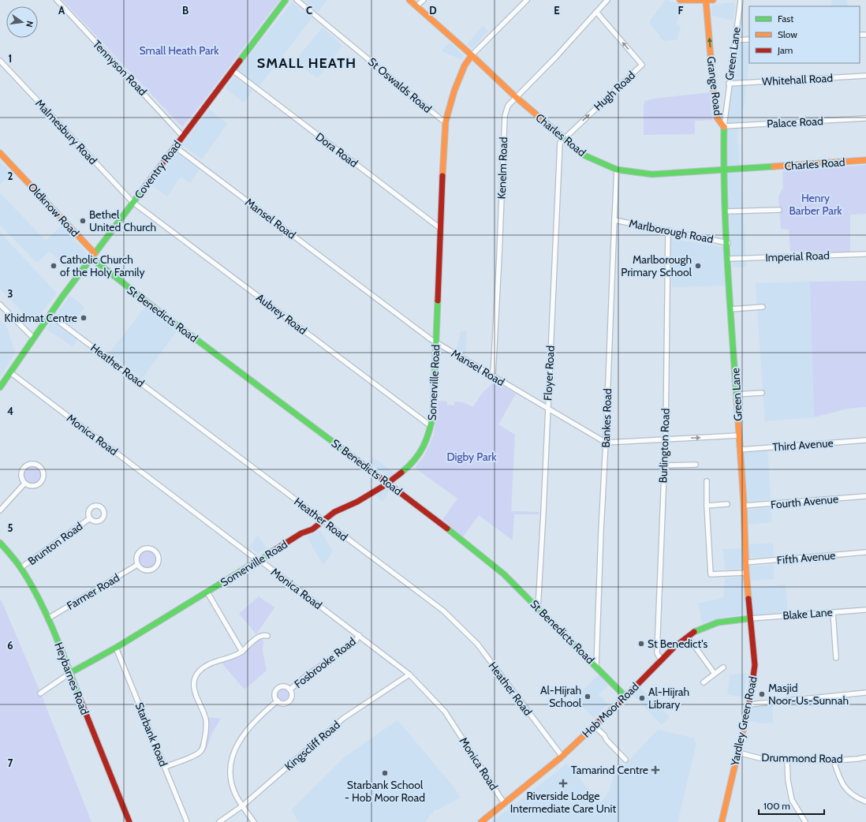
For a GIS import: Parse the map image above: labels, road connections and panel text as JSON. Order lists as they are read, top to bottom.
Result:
{
  "streets": {
    "street": [
      "Green Lane",
      "Tennyson Road",
      "Whitehall Road",
      "St Oswalds Road",
      "Grange Road",
      "Hugh Road",
      "Palace Road",
      "Malmesbury Road",
      "Charles Road",
      "Dora Road",
      "Kenelm Road",
      "Coventry Road",
      "Oldknow Road",
      "Mansel Road",
      "Marlborough Road",
      "Imperial Road",
      "St Benedicts Road",
      "Aubrey Road",
      "Heather Road",
      "Floyer Road",
      "Somerville Road",
      "Bankes Road",
      "Monica Road",
      "Third Avenue",
      "Burlington Road",
      "Fourth Avenue",
      "Brunton Road",
      "Fifth Avenue",
      "Farmer Road",
      "Blake Lane",
      "Fosbrooke Road",
      "Heybarnes Road",
      "Hob Moor Road",
      "Yardley Green Road",
      "Starbank Road",
      "Kingscliff Road",
      "Drummond Road"
    ]
  },
  "crossings": [
    ["Green Lane", "Whitehall Road"],
    ["Green Lane", "Grange Road"],
    ["Green Lane", "Palace Road"],
    ["Green Lane", "Charles Road"],
    ["Green Lane", "Marlborough Road"],
    ["Green Lane", "Imperial Road"],
    ["Green Lane", "Third Avenue"],
    ["Green Lane", "Fourth Avenue"],
    ["Green Lane", "Fifth Avenue"],
    ["Green Lane", "Blake Lane"],
    ["Green Lane", "Hob Moor Road"],
    ["Green Lane", "Yardley Green Road"],
    ["Tennyson Road", "Coventry Road"],
    ["St Oswalds Road", "Somerville Road"],
    ["Grange Road", "Palace Road"],
    ["Grange Road", "Charles Road"],
    ["Hugh Road", "Charles Road"],
    ["Hugh Road", "Kenelm Road"],
    ["Hugh Road", "Floyer Road"],
    ["Malmesbury Road", "Coventry Road"],
    ["Malmesbury Road", "Aubrey Road"],
    ["Charles Road", "Kenelm Road"],
    ["Charles Road", "Floyer Road"],
    ["Charles Road", "Somerville Road"],
    ["Charles Road", "Bankes Road"],
    ["Dora Road", "Coventry Road"],
    ["Dora Road", "Somerville Road"],
    ["Kenelm Road", "Mansel Road"],
    ["Coventry Road", "Oldknow Road"],
    ["Coventry Road", "Mansel Road"],
    ["Coventry Road", "St Benedicts Road"],
    ["Coventry Road", "Aubrey Road"],
    ["Coventry Road", "Heather Road"],
    ["Coventry Road", "Monica Road"],
    ["Oldknow Road", "St Benedicts Road"],
    ["Mansel Road", "Floyer Road"],
    ["Mansel Road", "Somerville Road"],
    ["Mansel Road", "Bankes Road"],
    ["Marlborough Road", "Bankes Road"],
    ["Marlborough Road", "Burlington Road"],
    ["St Benedicts Road", "Floyer Road"],
    ["St Benedicts Road", "Somerville Road"],
    ["St Benedicts Road", "Bankes Road"],
    ["St Benedicts Road", "Hob Moor Road"],
    ["Aubrey Road", "Somerville Road"],
    ["Heather Road", "Somerville Road"],
    ["Heather Road", "Hob Moor Road"],
    ["Somerville Road", "Monica Road"],
    ["Somerville Road", "Heybarnes Road"],
    ["Somerville Road", "Starbank Road"],
    ["Monica Road", "Fosbrooke Road"],
    ["Monica Road", "Hob Moor Road"],
    ["Monica Road", "Kingscliff Road"],
    ["Burlington Road", "Hob Moor Road"],
    ["Brunton Road", "Heybarnes Road"],
    ["Farmer Road", "Heybarnes Road"],
    ["Blake Lane", "Hob Moor Road"],
    ["Blake Lane", "Yardley Green Road"],
    ["Fosbrooke Road", "Kingscliff Road"],
    ["Hob Moor Road", "Yardley Green Road"],
    ["Yardley Green Road", "Drummond Road"]
  ],
  "one_way": ["Grange Road"],
  "districts": ["SMALL HEATH"],
  "parks": ["Small Heath Park", "Henry Barber Park", "Digby Park"],
  "places": {
    "other": [
      "Bethel United Church",
      "Catholic Church of the Holy Family",
      "Marlborough Primary School",
      "Khidmat Centre",
      "St Benedict's",
      "Masjid Noor-Us-Sunnah",
      "Al-Hijrah School",
      "Al-Hijrah Library",
      "Starbank School - Hob Moor Road"
    ],
    "health": ["Tamarind Centre", "Riverside Lodge Intermediate Care Unit"]
  },
  "legend": ["Fast", "Slow", "Jam"],
  "scale_bar": "100 m",
  "north": "right",
  "grid": {
    "columns": [
      "A",
      "B",
      "C",
      "D",
      "E",
      "F"
    ],
    "rows": [
      "1",
      "2",
      "3",
      "4",
      "5",
      "6",
      "7"
    ]
  }
}
